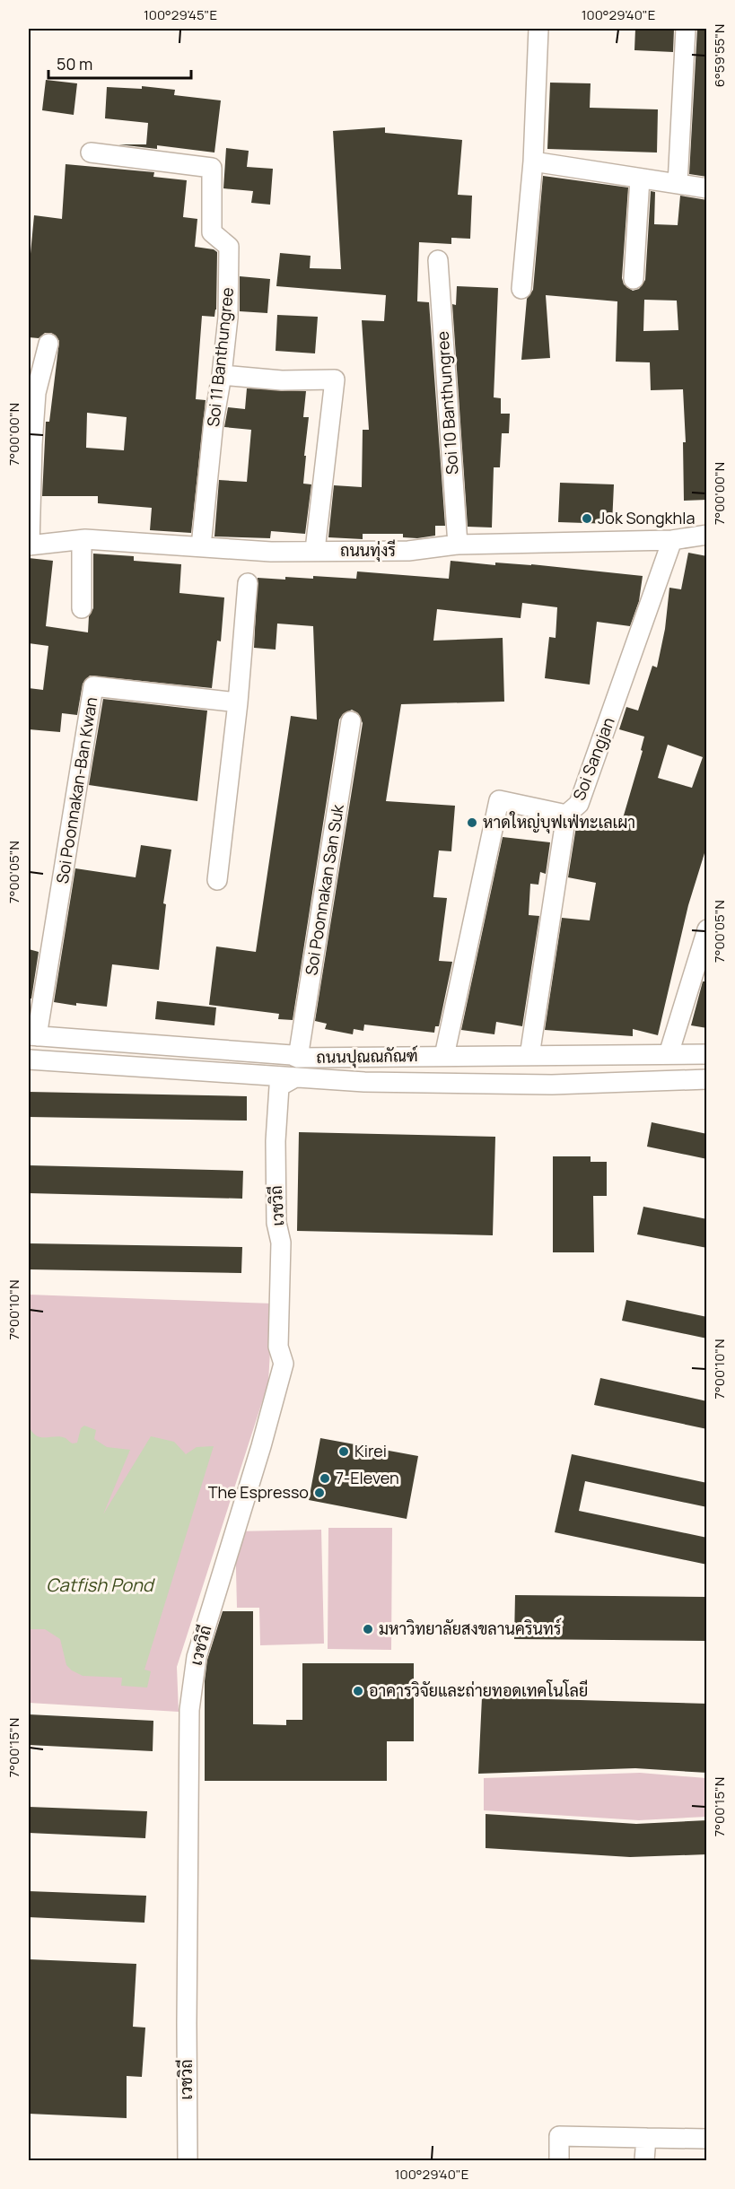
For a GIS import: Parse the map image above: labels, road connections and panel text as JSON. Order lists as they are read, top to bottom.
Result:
{
  "streets": {
    "street": [
      "Soi 11 Banthungree",
      "Soi 10 Banthungree",
      "ถนนทุ่งรี",
      "Soi Sangjan",
      "Soi Poonnakan-Ban Kwan",
      "Soi Poonnakan San Suk",
      "ถนนปุณณกัณฑ์",
      "เวชวิถี"
    ]
  },
  "crossings": [
    ["Soi 11 Banthungree", "ถนนทุ่งรี"],
    ["Soi 10 Banthungree", "ถนนทุ่งรี"],
    ["ถนนทุ่งรี", "Soi Sangjan"],
    ["Soi Sangjan", "ถนนปุณณกัณฑ์"],
    ["Soi Poonnakan-Ban Kwan", "ถนนปุณณกัณฑ์"],
    ["Soi Poonnakan San Suk", "ถนนปุณณกัณฑ์"],
    ["ถนนปุณณกัณฑ์", "เวชวิถี"]
  ],
  "water": ["Catfish Pond"],
  "places": [
    "Jok Songkhla",
    "หาดใหญ่บุฟเฟ่ทะเลเผา",
    "Kirei",
    "7-Eleven",
    "The Espresso",
    "มหาวิทยาลัยสงขลานครินทร์",
    "อาคารวิจัยและถ่ายทอดเทคโนโลยี"
  ],
  "scale_bar": "50 m",
  "coordinates": [
    "100°29'45\"E",
    "100°29'40\"E",
    "6°59'55\"N",
    "7°00'00\"N",
    "7°00'05\"N",
    "7°00'10\"N",
    "7°00'15\"N"
  ]
}
